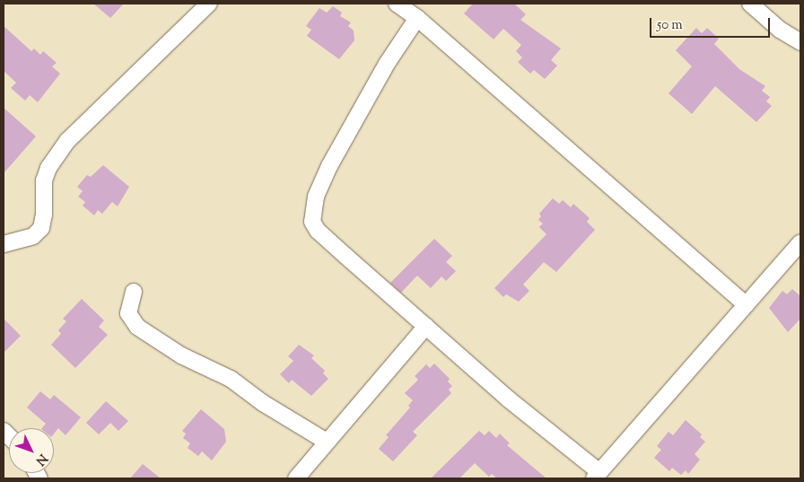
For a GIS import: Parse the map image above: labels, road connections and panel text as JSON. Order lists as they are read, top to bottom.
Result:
{
  "scale_bar": "50 m",
  "north": "bottom right"
}
